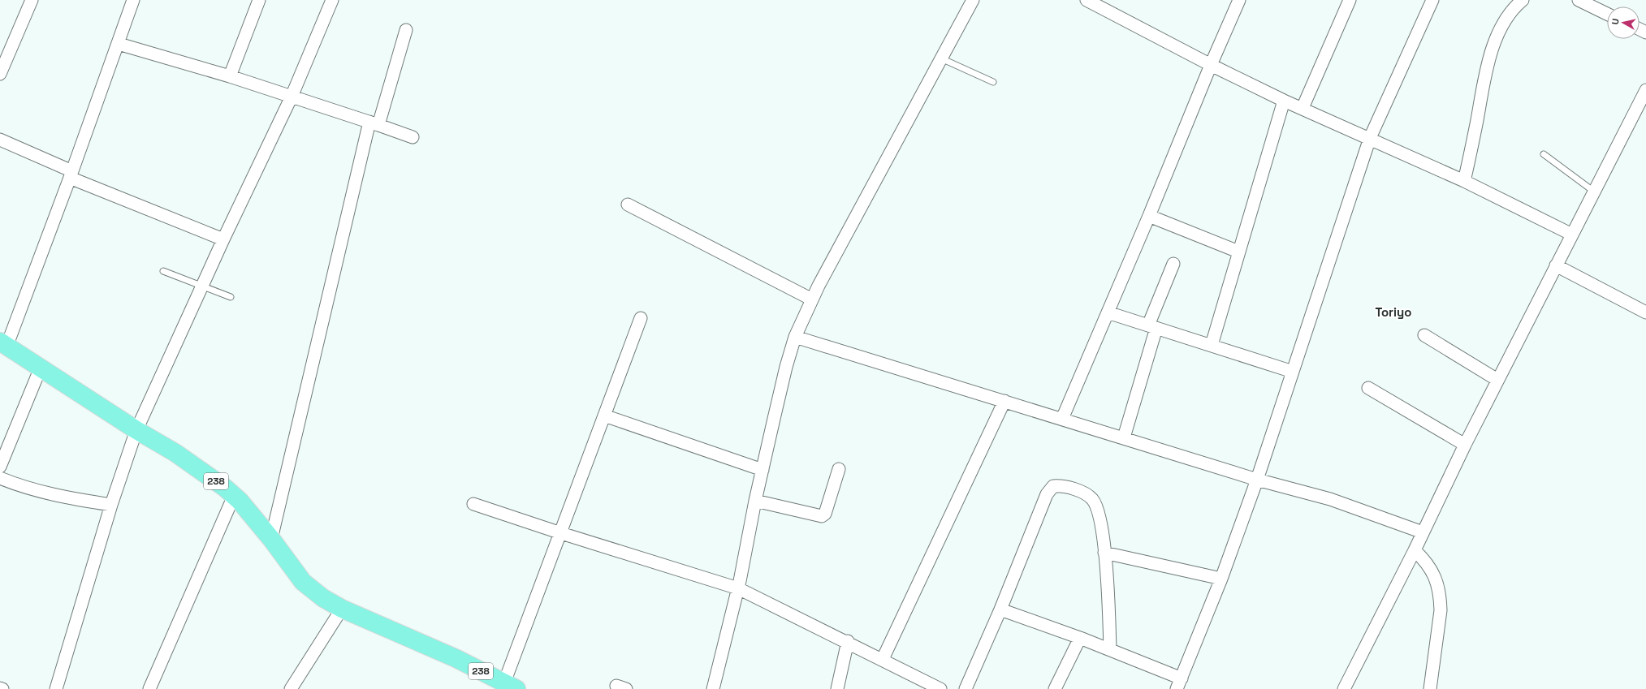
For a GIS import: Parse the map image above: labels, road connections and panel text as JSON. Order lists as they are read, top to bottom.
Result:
{
  "streets": {
    "main road": ["238"]
  },
  "districts": ["Toriyo"],
  "north": "left"
}
